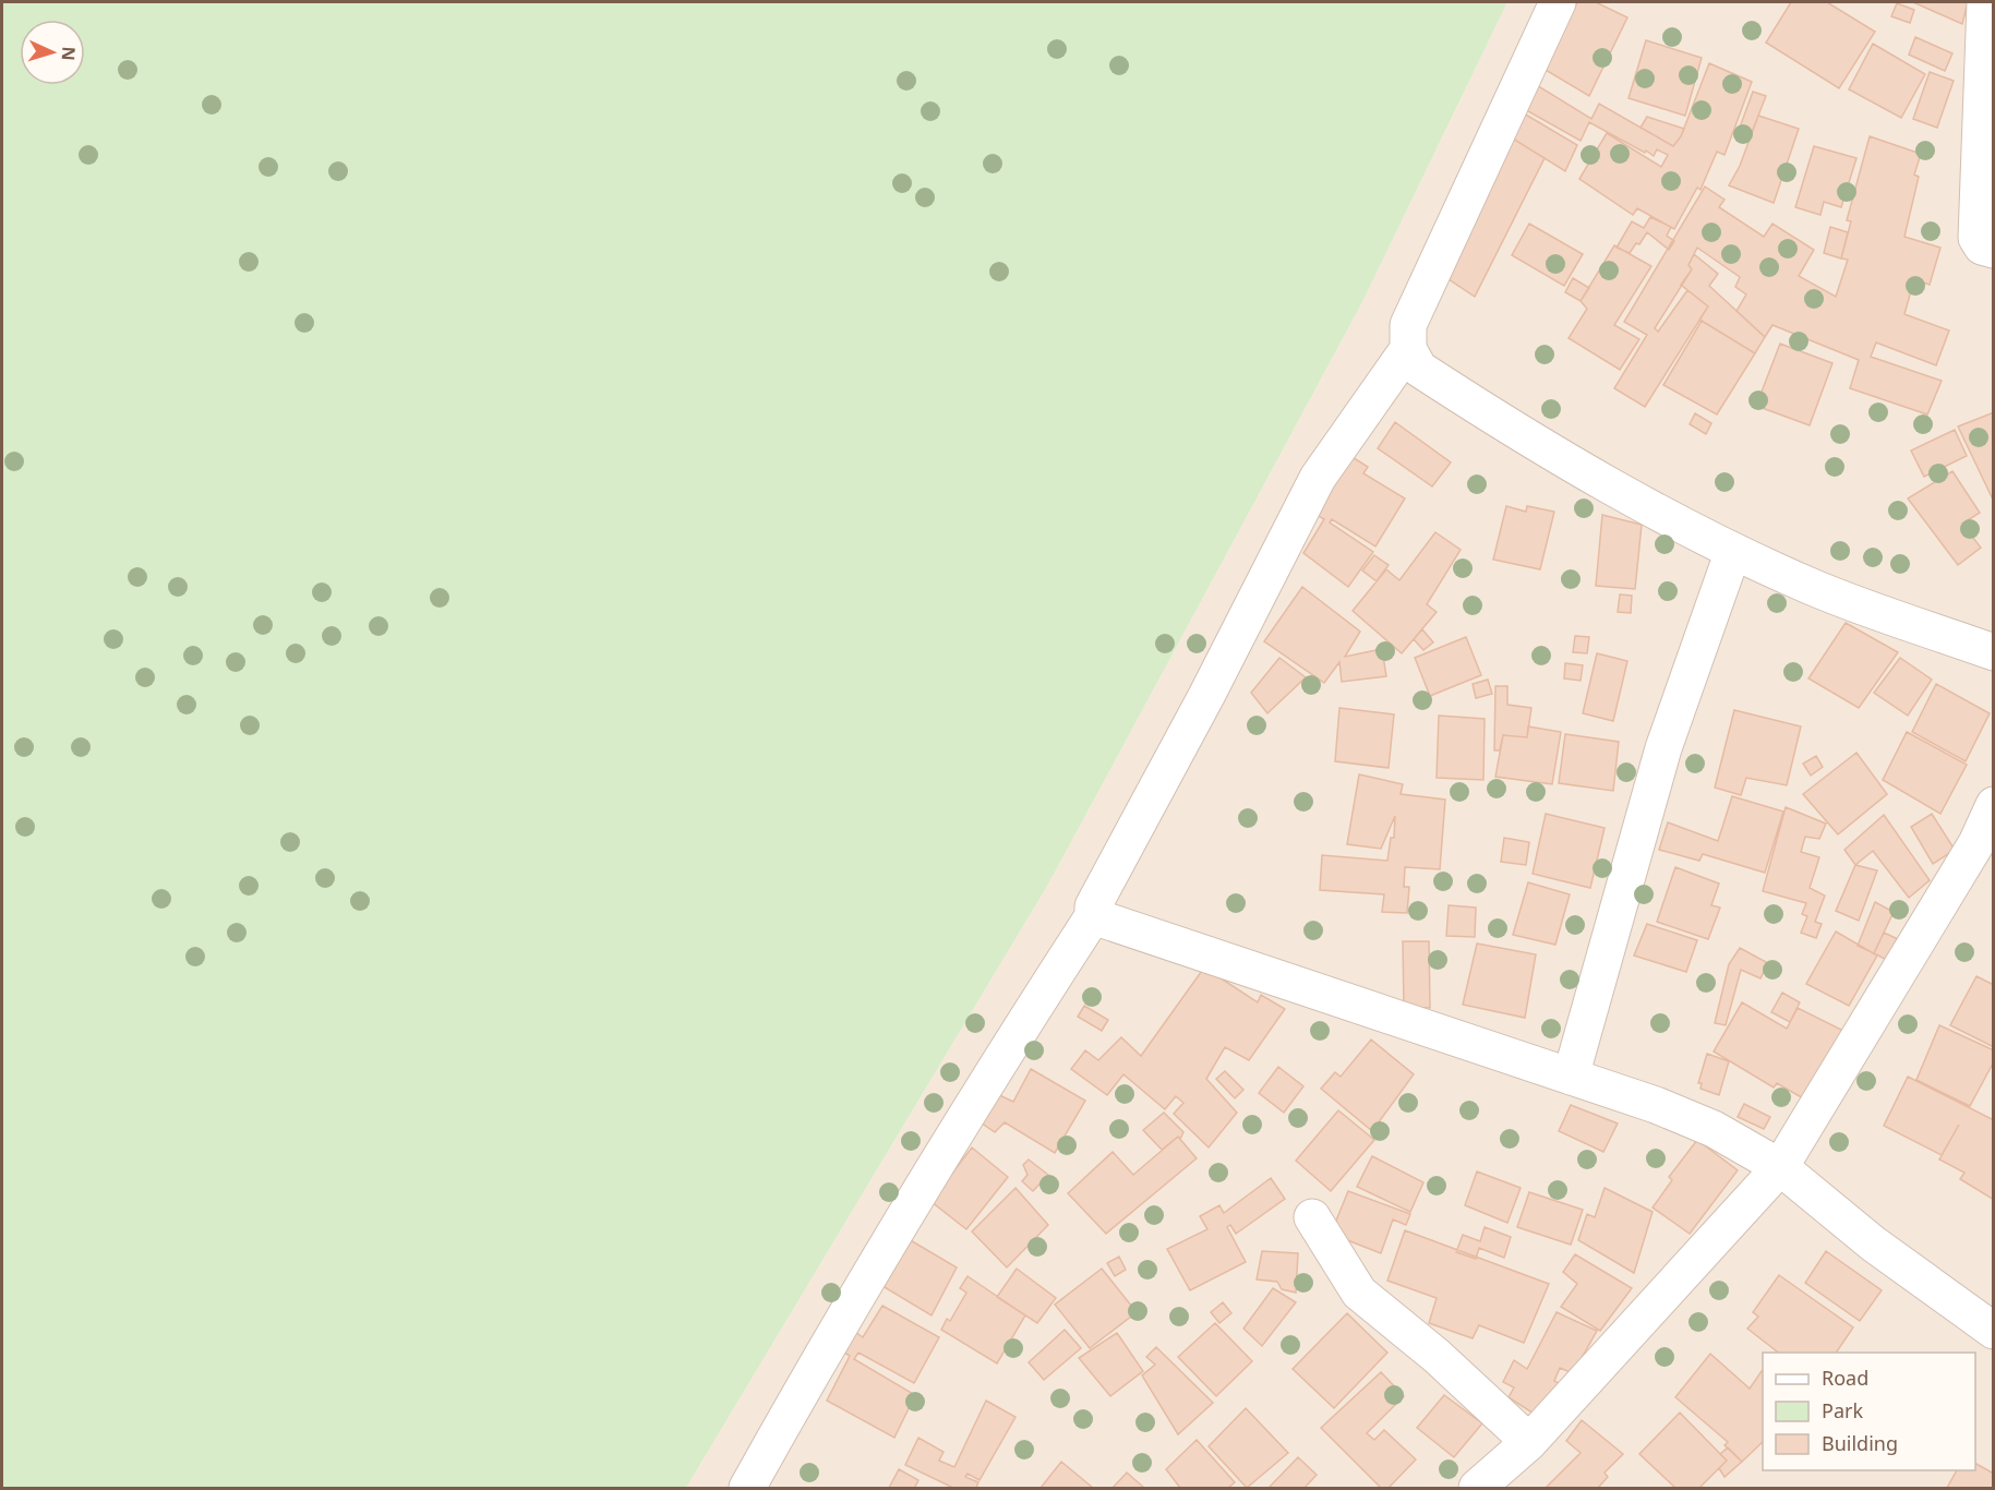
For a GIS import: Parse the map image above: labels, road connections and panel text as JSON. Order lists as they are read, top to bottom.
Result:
{
  "legend": ["Road", "Park", "Building"],
  "north": "right"
}
